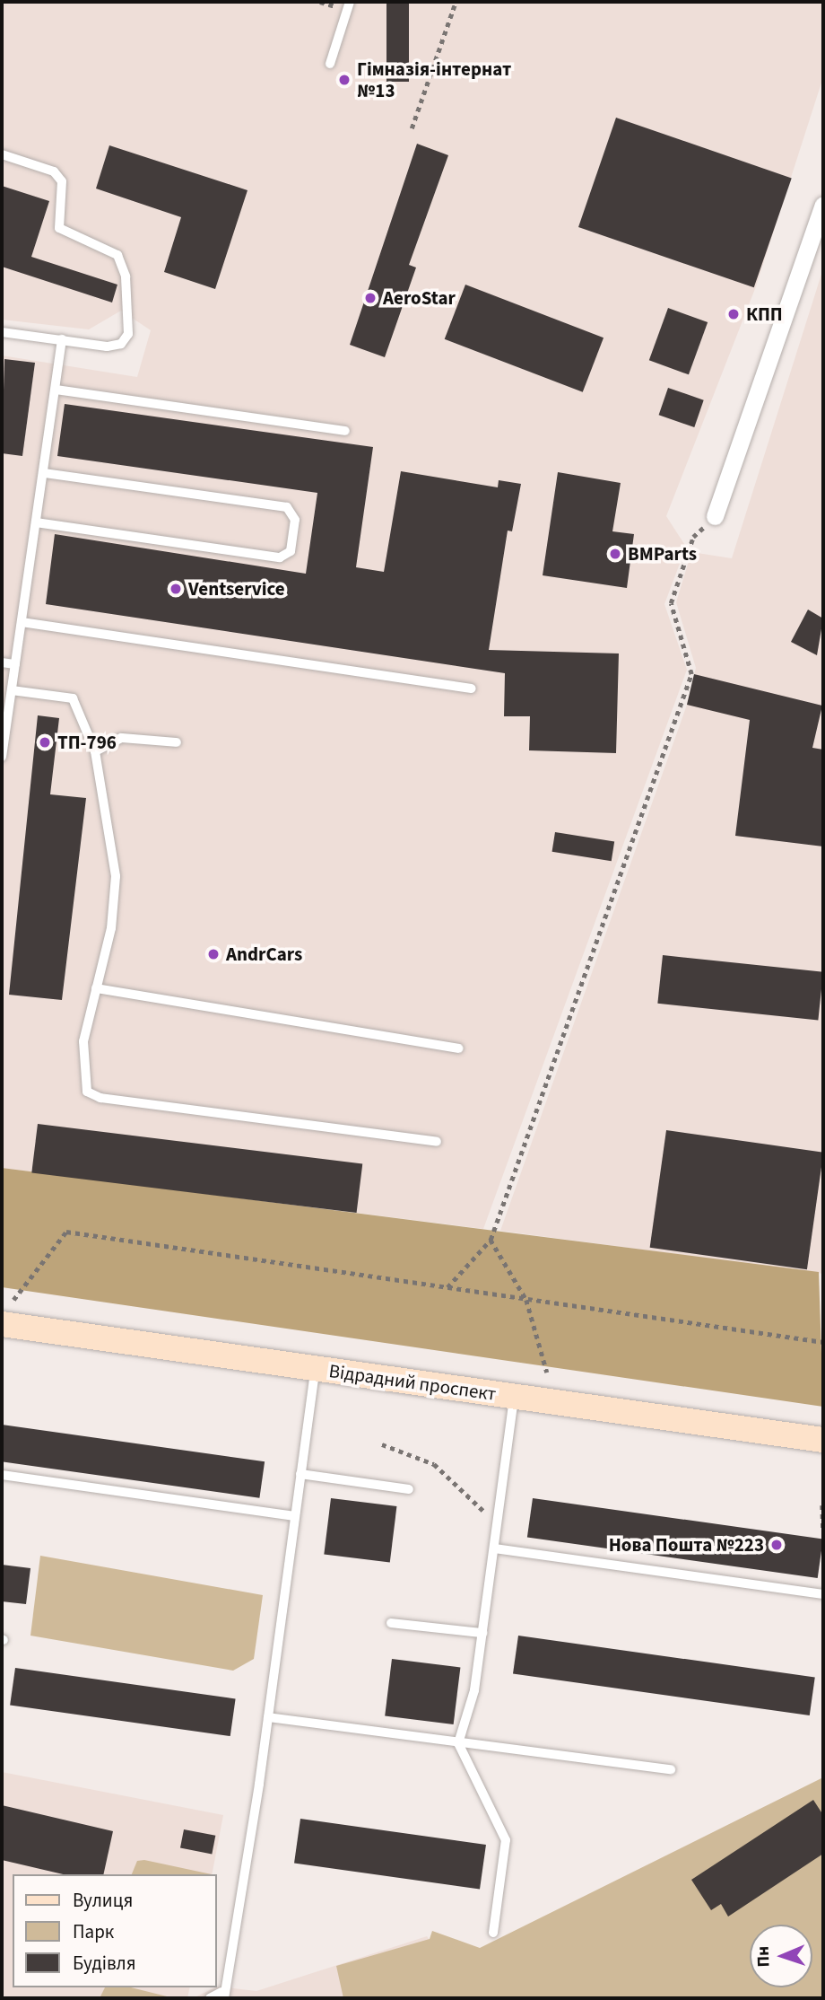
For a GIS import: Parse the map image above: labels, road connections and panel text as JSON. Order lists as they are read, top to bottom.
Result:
{
  "streets": {
    "main road": ["Відрадний проспект"]
  },
  "places": [
    "Гімназія-інтернат №13",
    "AeroStar",
    "КПП",
    "BMParts",
    "Ventservice",
    "ТП-796",
    "AndrCars",
    "Нова Пошта №223"
  ],
  "legend": ["Вулиця", "Парк", "Будівля"],
  "north": "left"
}
